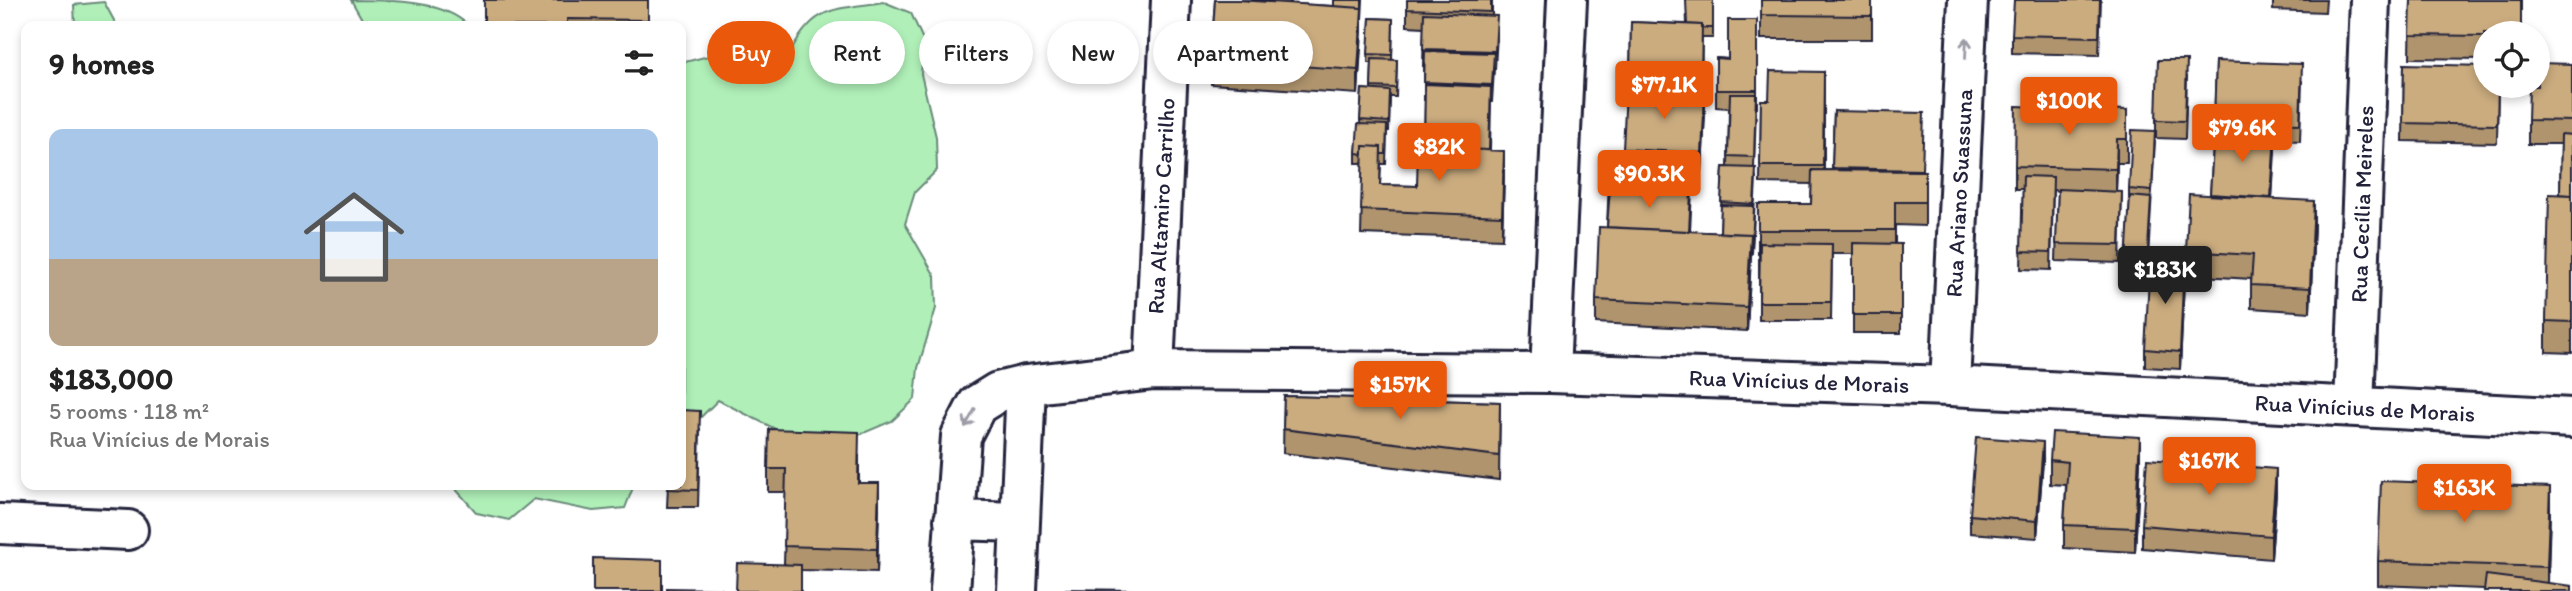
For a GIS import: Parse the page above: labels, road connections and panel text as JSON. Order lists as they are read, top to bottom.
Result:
{
  "streets": {
    "street": [
      "Rua Ariano Suassuna",
      "Rua Cecília Meireles",
      "Rua Altamiro Carrilho",
      "Rua Vinícius de Morais"
    ]
  },
  "crossings": [
    ["Rua Ariano Suassuna", "Rua Vinícius de Morais"],
    ["Rua Cecília Meireles", "Rua Vinícius de Morais"],
    ["Rua Altamiro Carrilho", "Rua Vinícius de Morais"]
  ],
  "one_way": ["Rua Ariano Suassuna"],
  "page": {
    "chip": [
      "Buy",
      "Rent",
      "Filters",
      "New",
      "Apartment"
    ],
    "heading": "9 homes",
    "price": [
      "$77.1K",
      "$100K",
      "$79.6K",
      "$82K",
      "$90.3K",
      "$183K",
      "$157K",
      "$167K",
      "$163K"
    ],
    "list": [
      {
        "name": "$183,000",
        "note": "5 rooms · 118 m² · Rua Vinícius de Morais"
      }
    ]
  }
}
